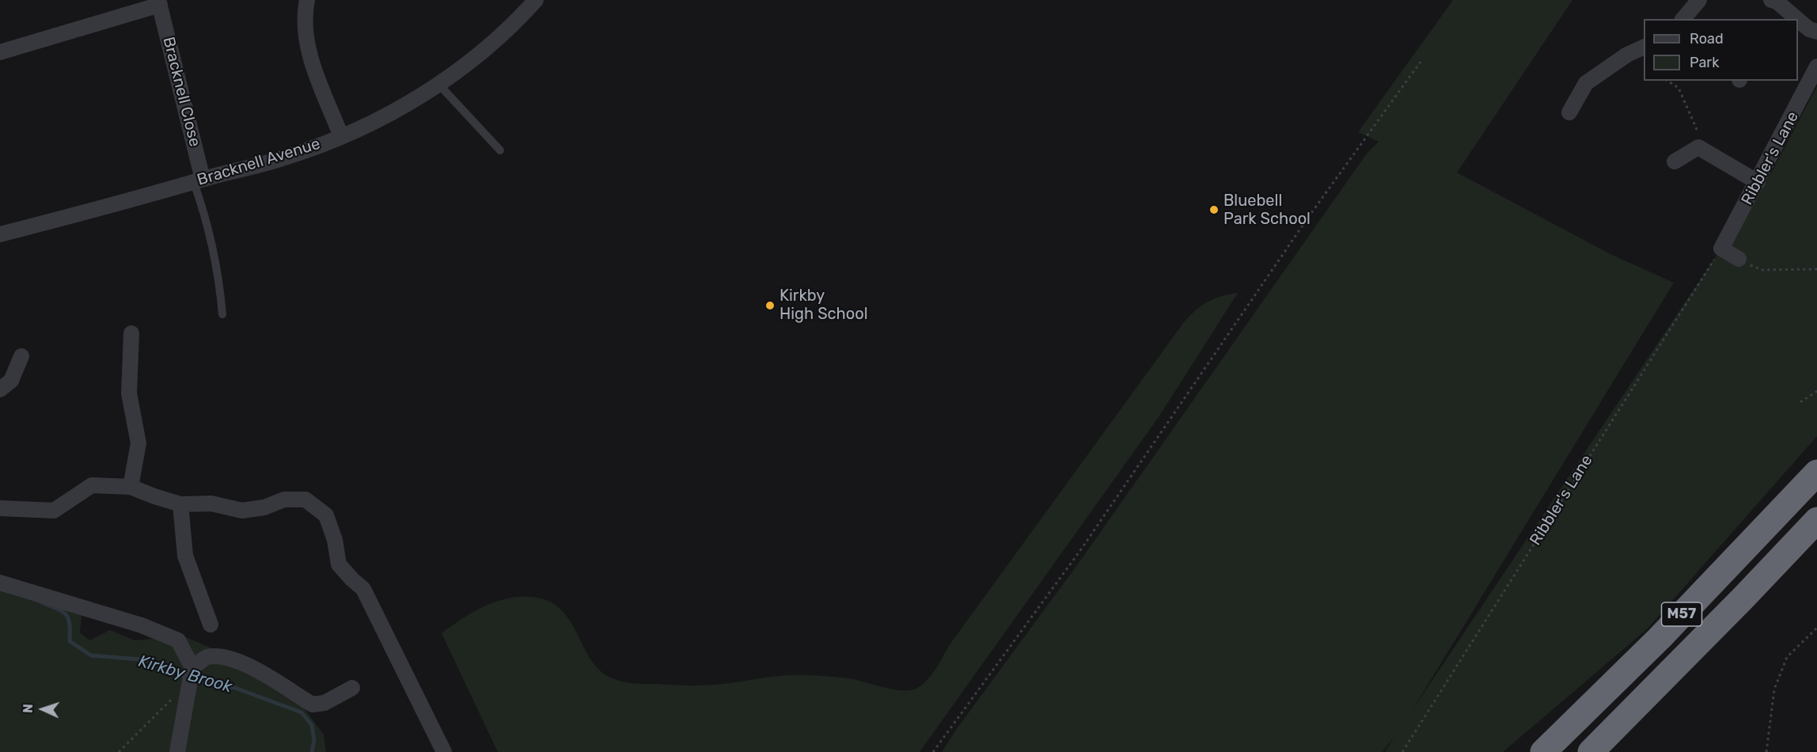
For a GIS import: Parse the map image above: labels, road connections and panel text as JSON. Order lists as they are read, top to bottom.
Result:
{
  "streets": {
    "highway": ["M57"],
    "street": ["Bracknell Close", "Ribbler's Lane", "Bracknell Avenue"]
  },
  "crossings": [
    ["Bracknell Close", "Bracknell Avenue"]
  ],
  "water": ["Kirkby Brook"],
  "places": ["Bluebell Park School", "Kirkby High School"],
  "legend": ["Road", "Park"],
  "north": "left"
}
